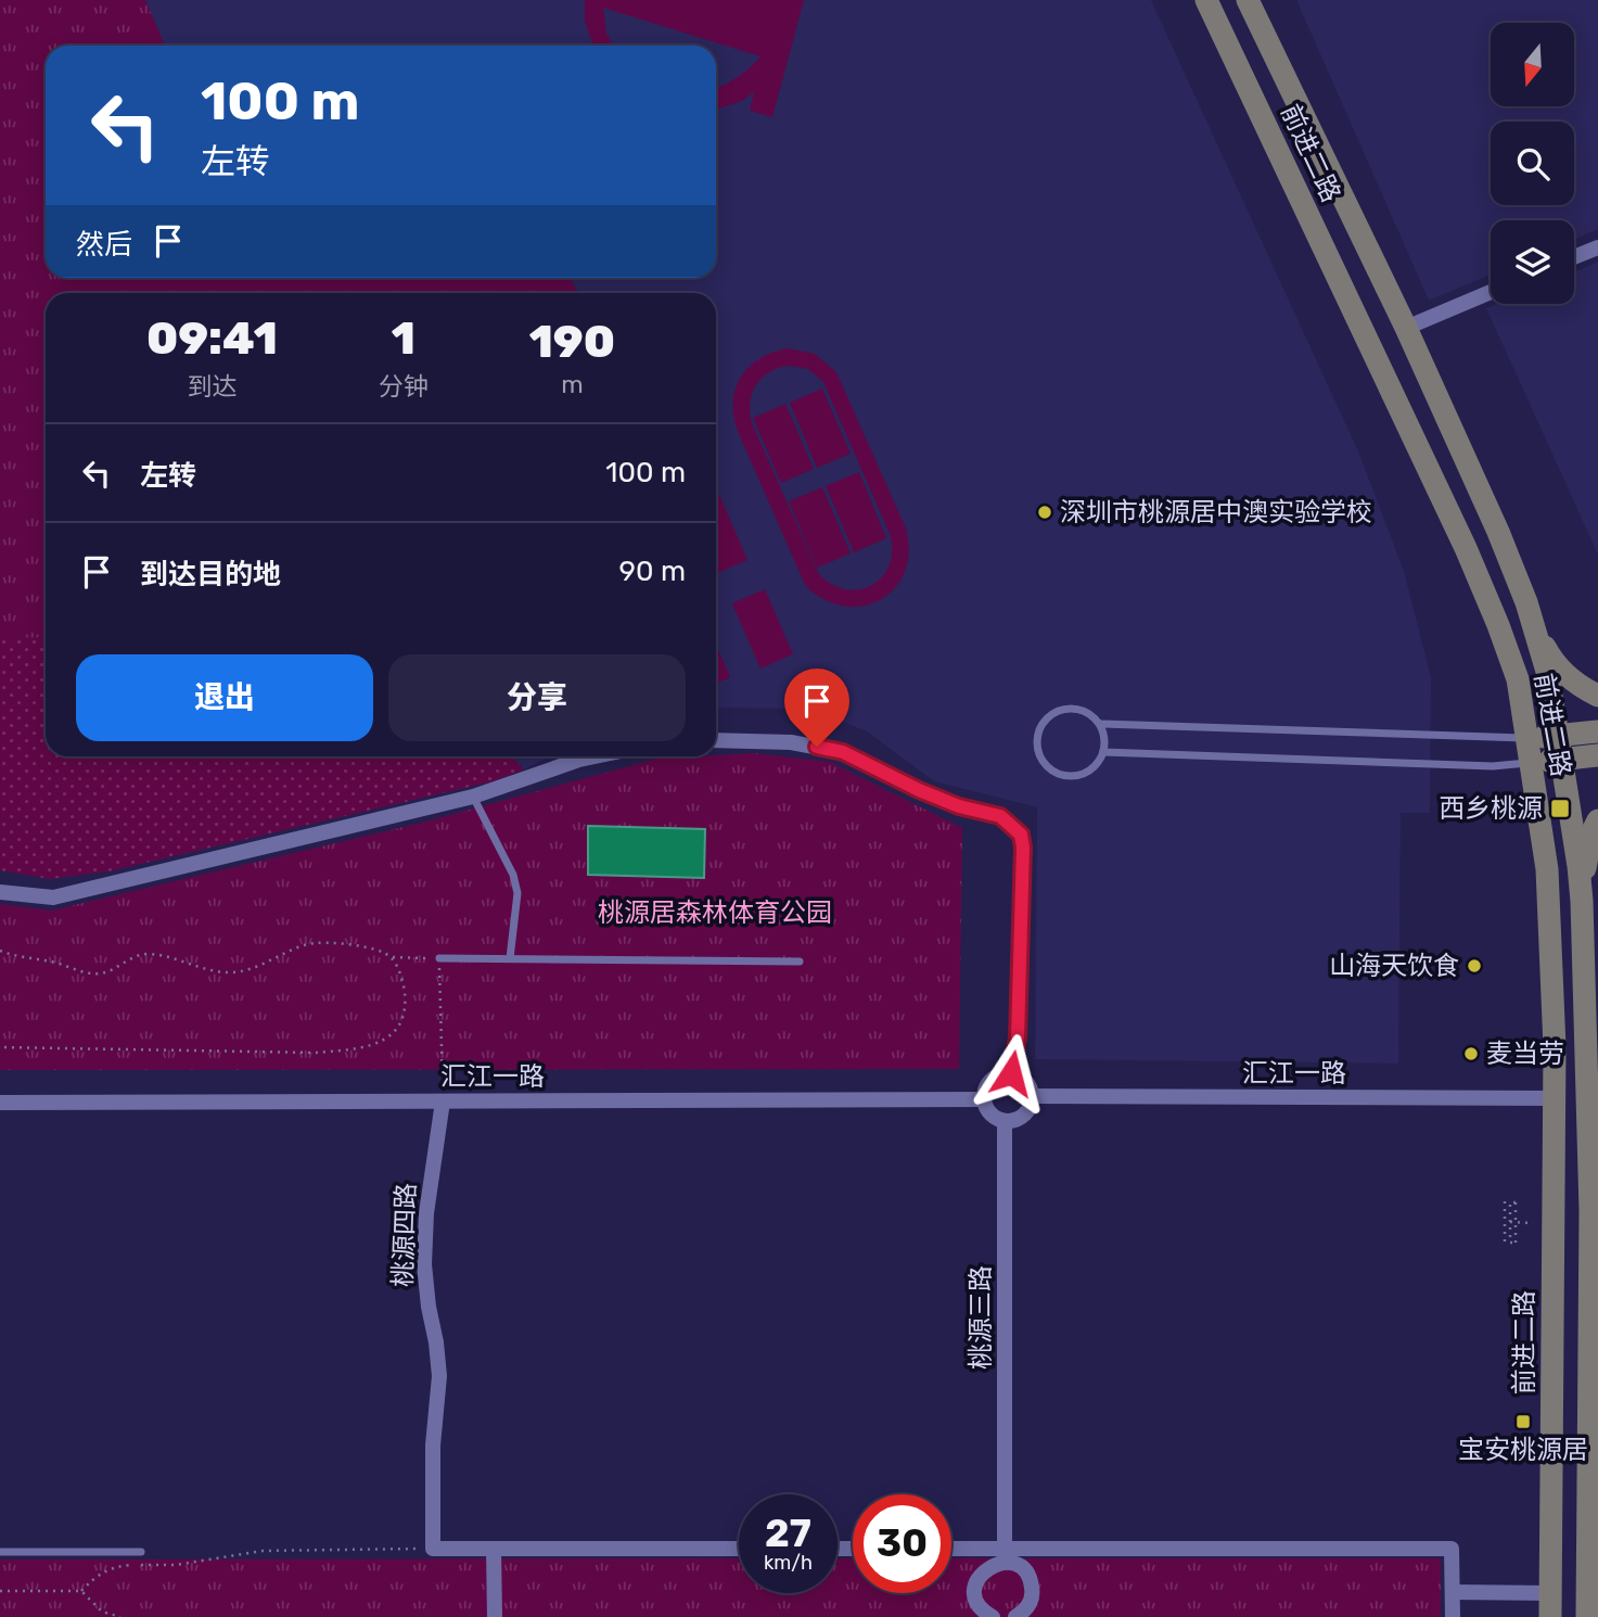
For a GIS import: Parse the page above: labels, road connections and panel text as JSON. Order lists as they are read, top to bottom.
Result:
{
  "streets": {
    "main road": ["前进二路"],
    "street": ["汇江一路", "桃源四路", "桃源三路"]
  },
  "crossings": [
    ["前进二路", "汇江一路"],
    ["汇江一路", "桃源四路"],
    ["汇江一路", "桃源三路"]
  ],
  "parks": ["桃源居森林体育公园"],
  "places": {
    "other": ["深圳市桃源居中澳实验学校", "山海天饮食", "麦当劳"],
    "transit": ["西乡桃源", "宝安桃源居"]
  },
  "north": "bottom",
  "page": {
    "turn": ["100 m", "左转"],
    "then": "然后",
    "eta": [
      "09:41",
      "到达",
      "1",
      "分钟",
      "190",
      "m"
    ],
    "list": [
      {
        "name": "左转",
        "value": "100 m"
      },
      {
        "name": "到达目的地",
        "value": "90 m"
      }
    ],
    "buttons": ["退出", "分享"],
    "speed": "27 km/h",
    "limit": "30"
  }
}
